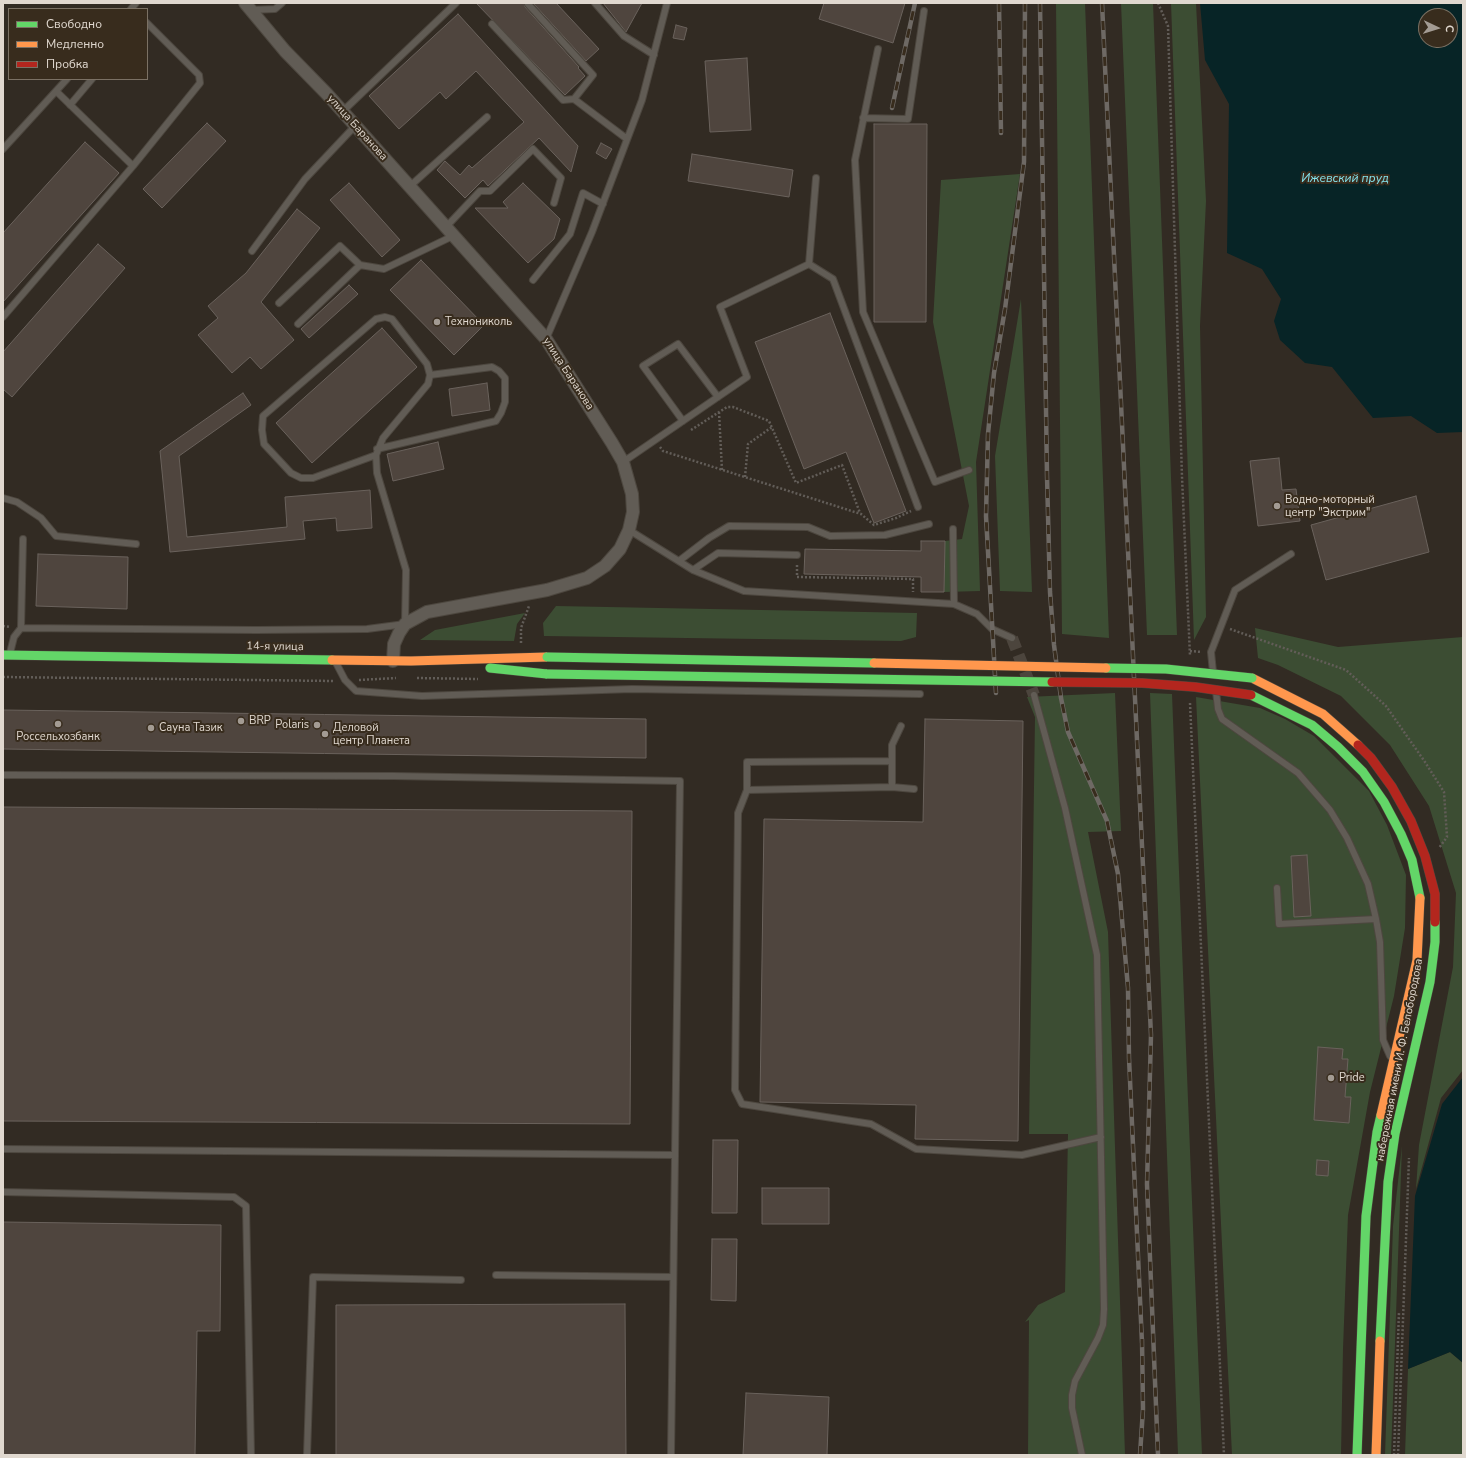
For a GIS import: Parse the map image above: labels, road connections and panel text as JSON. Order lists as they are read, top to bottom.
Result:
{
  "streets": {
    "main road": ["14-я улица", "набережная имени И. Ф. Белобородова"],
    "street": ["улица Баранова"]
  },
  "crossings": [
    ["14-я улица", "набережная имени И. Ф. Белобородова"]
  ],
  "water": ["Ижевский пруд"],
  "places": [
    "Технониколь",
    "Водно-моторный центр \"Экстрим\"",
    "BRP",
    "Россельхозбанк",
    "Polaris",
    "Сауна Тазик",
    "Деловой центр Планета",
    "Pride"
  ],
  "legend": ["Свободно", "Медленно", "Пробка"],
  "north": "right"
}
